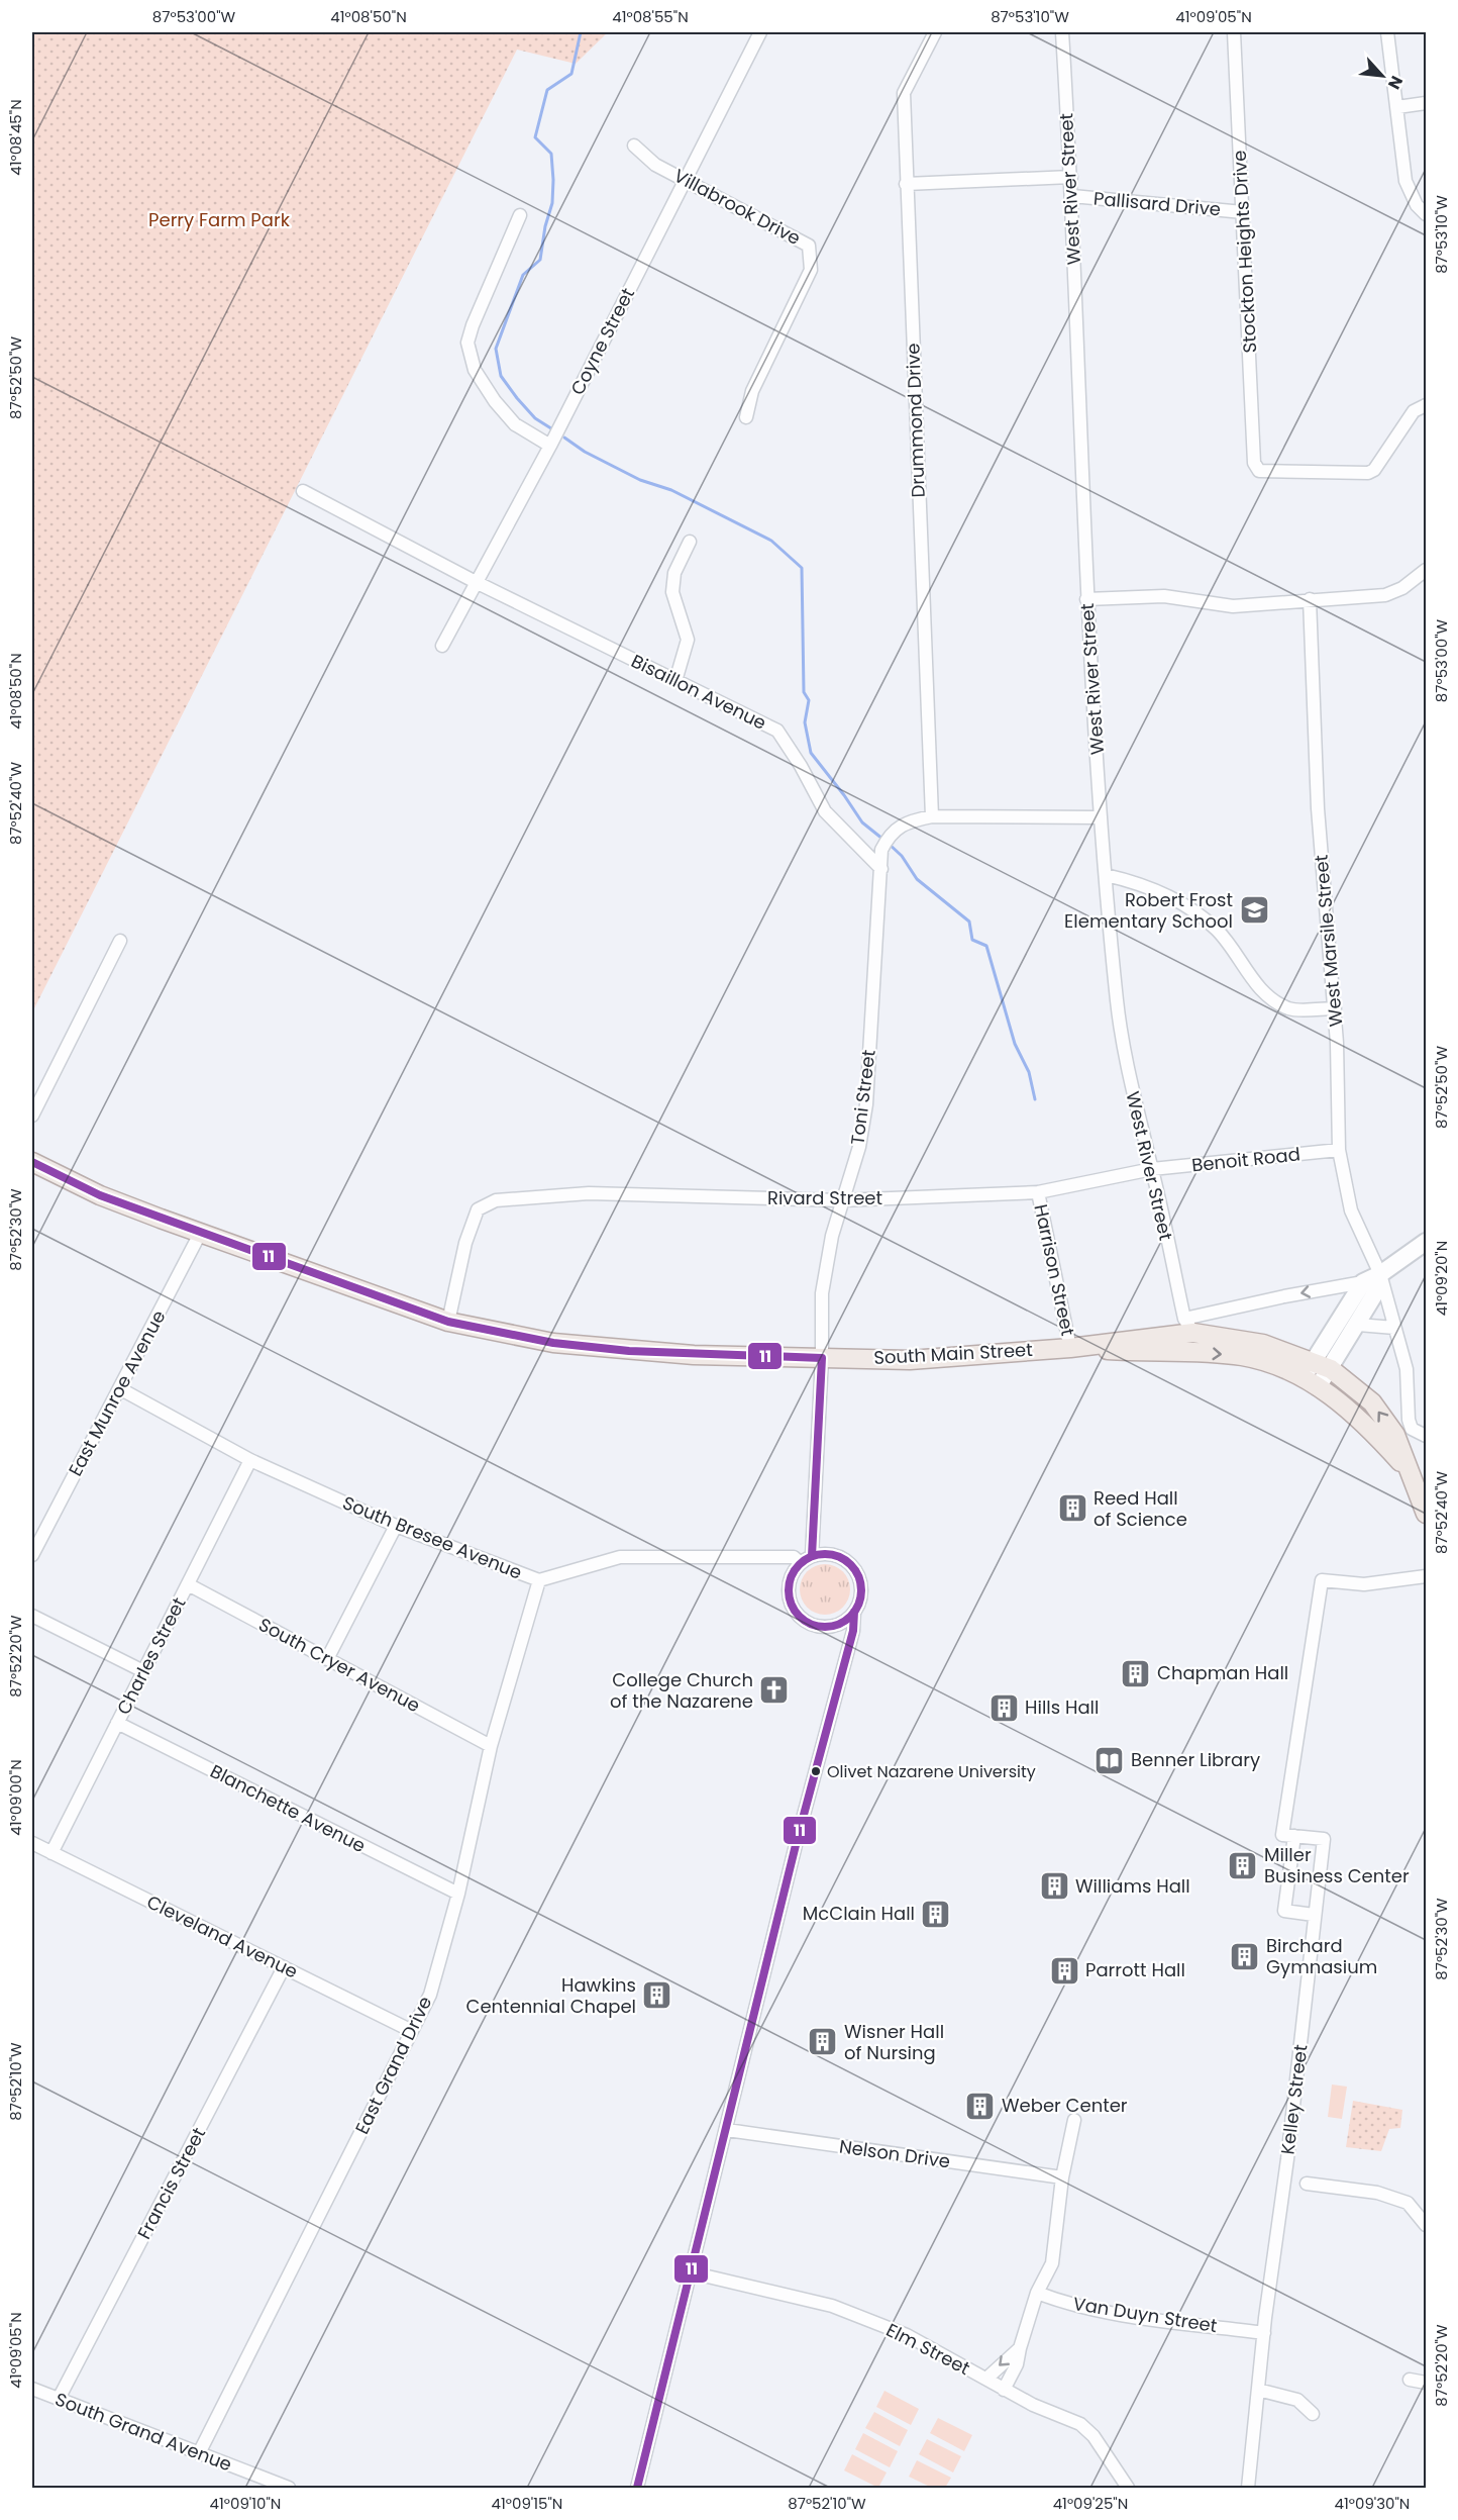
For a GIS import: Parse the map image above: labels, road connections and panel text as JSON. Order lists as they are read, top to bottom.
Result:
{
  "streets": {
    "main road": ["South Main Street"],
    "street": [
      "West River Street",
      "Pallisard Drive",
      "Villabrook Drive",
      "Stockton Heights Drive",
      "Coyne Street",
      "Drummond Drive",
      "Bisaillon Avenue",
      "West Marsile Street",
      "Toni Street",
      "Benoit Road",
      "Rivard Street",
      "Harrison Street",
      "East Munroe Avenue",
      "South Bresee Avenue",
      "Charles Street",
      "South Cryer Avenue",
      "Blanchette Avenue",
      "Cleveland Avenue",
      "East Grand Drive",
      "Kelley Street",
      "Nelson Drive",
      "Francis Street",
      "Van Duyn Street",
      "Elm Street",
      "South Grand Avenue"
    ]
  },
  "crossings": [
    ["West River Street", "Pallisard Drive"],
    ["West River Street", "Benoit Road"],
    ["West River Street", "Rivard Street"],
    ["West River Street", "South Main Street"],
    ["Pallisard Drive", "Stockton Heights Drive"],
    ["Villabrook Drive", "Coyne Street"],
    ["Coyne Street", "Bisaillon Avenue"],
    ["Bisaillon Avenue", "Toni Street"],
    ["West Marsile Street", "Benoit Road"],
    ["Toni Street", "Rivard Street"],
    ["Toni Street", "South Main Street"],
    ["Toni Street", "South Bresee Avenue"],
    ["Benoit Road", "Rivard Street"],
    ["Rivard Street", "Harrison Street"],
    ["Rivard Street", "South Main Street"],
    ["Harrison Street", "South Main Street"],
    ["South Main Street", "East Munroe Avenue"],
    ["East Munroe Avenue", "South Bresee Avenue"],
    ["South Bresee Avenue", "Charles Street"],
    ["South Bresee Avenue", "East Grand Drive"],
    ["Charles Street", "South Cryer Avenue"],
    ["Charles Street", "Blanchette Avenue"],
    ["Charles Street", "Cleveland Avenue"],
    ["South Cryer Avenue", "East Grand Drive"],
    ["Blanchette Avenue", "East Grand Drive"],
    ["Cleveland Avenue", "East Grand Drive"],
    ["Cleveland Avenue", "Francis Street"],
    ["East Grand Drive", "South Grand Avenue"],
    ["Kelley Street", "Van Duyn Street"],
    ["Francis Street", "South Grand Avenue"]
  ],
  "parks": ["Perry Farm Park"],
  "places": {
    "school or university": ["Robert Frost Elementary School"],
    "building": [
      "Reed Hall of Science",
      "Chapman Hall",
      "Hills Hall",
      "Miller Business Center",
      "Williams Hall",
      "McClain Hall",
      "Birchard Gymnasium",
      "Parrott Hall",
      "Hawkins Centennial Chapel",
      "Wisner Hall of Nursing",
      "Weber Center"
    ],
    "church": ["College Church of the Nazarene"],
    "library": ["Benner Library"],
    "other": ["Olivet Nazarene University"]
  },
  "lines": ["transit line 11"],
  "north": "bottom right",
  "coordinates": [
    "87°53'00\"W",
    "41°08'50\"N",
    "41°08'55\"N",
    "87°53'10\"W",
    "41°09'05\"N",
    "41°08'45\"N",
    "87°52'50\"W",
    "87°52'40\"W",
    "87°52'30\"W",
    "41°09'20\"N",
    "87°52'20\"W",
    "41°09'00\"N",
    "87°52'10\"W",
    "41°09'10\"N",
    "41°09'15\"N",
    "41°09'25\"N",
    "41°09'30\"N"
  ]
}
